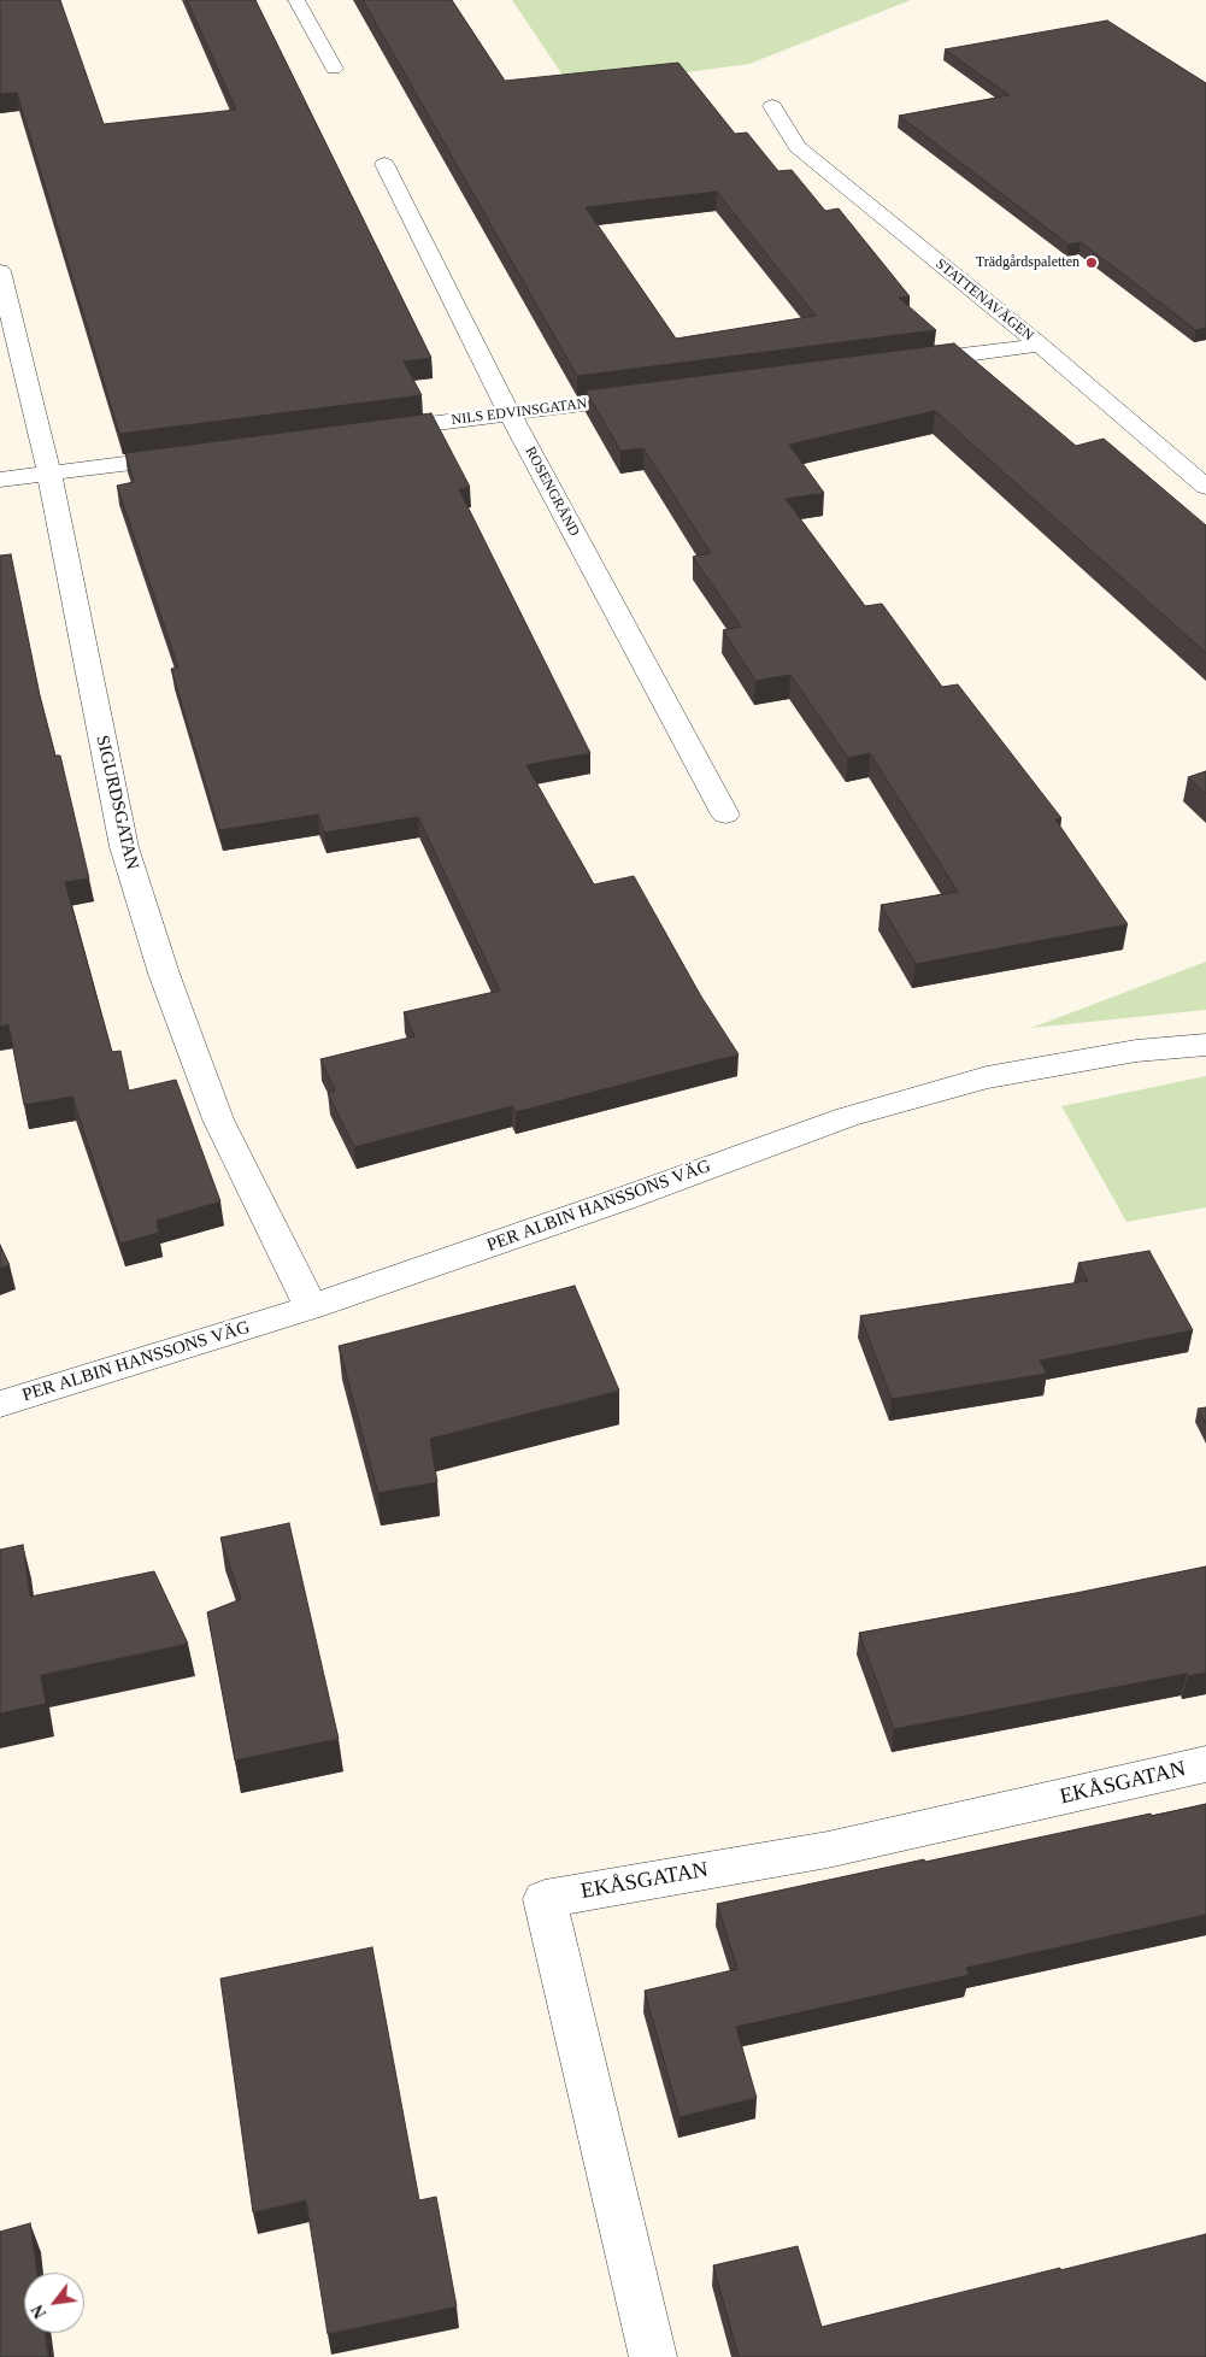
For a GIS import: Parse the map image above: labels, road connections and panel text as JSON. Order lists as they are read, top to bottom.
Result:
{
  "streets": {
    "street": [
      "STATTENAVÄGEN",
      "NILS EDVINSGATAN",
      "ROSENGRÄND",
      "SIGURDSGATAN",
      "PER ALBIN HANSSONS VÄG",
      "EKÅSGATAN"
    ]
  },
  "crossings": [
    ["NILS EDVINSGATAN", "ROSENGRÄND"],
    ["SIGURDSGATAN", "PER ALBIN HANSSONS VÄG"]
  ],
  "places": ["Trädgårdspaletten"],
  "north": "bottom left"
}
